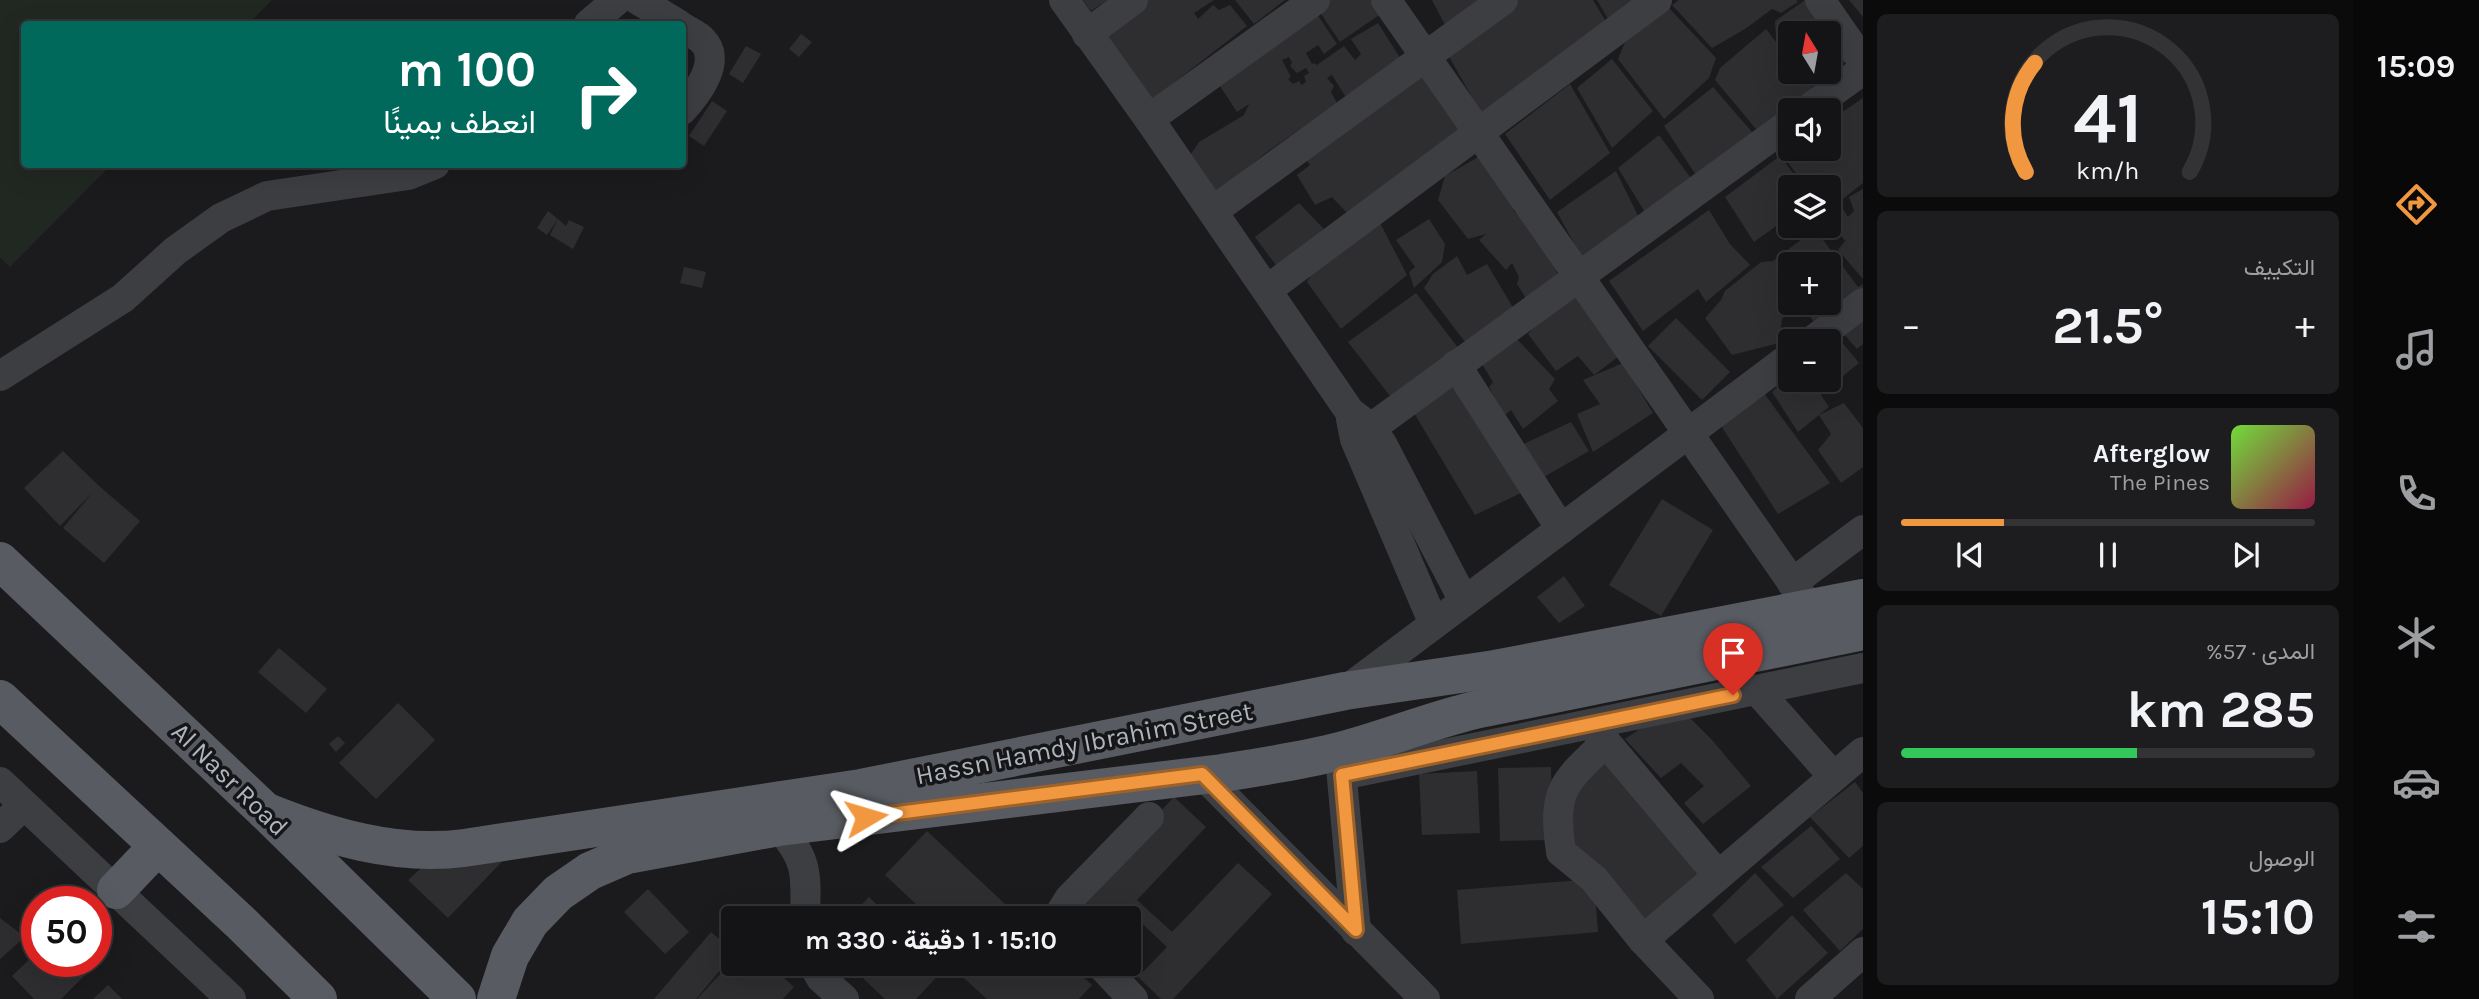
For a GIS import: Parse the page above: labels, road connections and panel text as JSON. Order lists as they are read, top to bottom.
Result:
{
  "streets": {
    "main road": ["Hassn Hamdy Ibrahim Street", "Al Nasr Road"]
  },
  "crossings": [
    ["Hassn Hamdy Ibrahim Street", "Al Nasr Road"]
  ],
  "north": "top",
  "page": {
    "tabs": "15:09",
    "map_buttons": ["+", "−"],
    "turn": ["100 m", "انعطف يمينًا"],
    "tile": [
      "التكييف",
      ["المدى · 57%", "285 km"],
      ["الوصول", "15:10"]
    ],
    "heat": ["−", "21.5°", "+"],
    "song": ["Afterglow", "The Pines"],
    "limit": "50",
    "trip": "15:10 · 1 دقيقة · 330 m",
    "gauge": ["41", "km/h"]
  }
}
